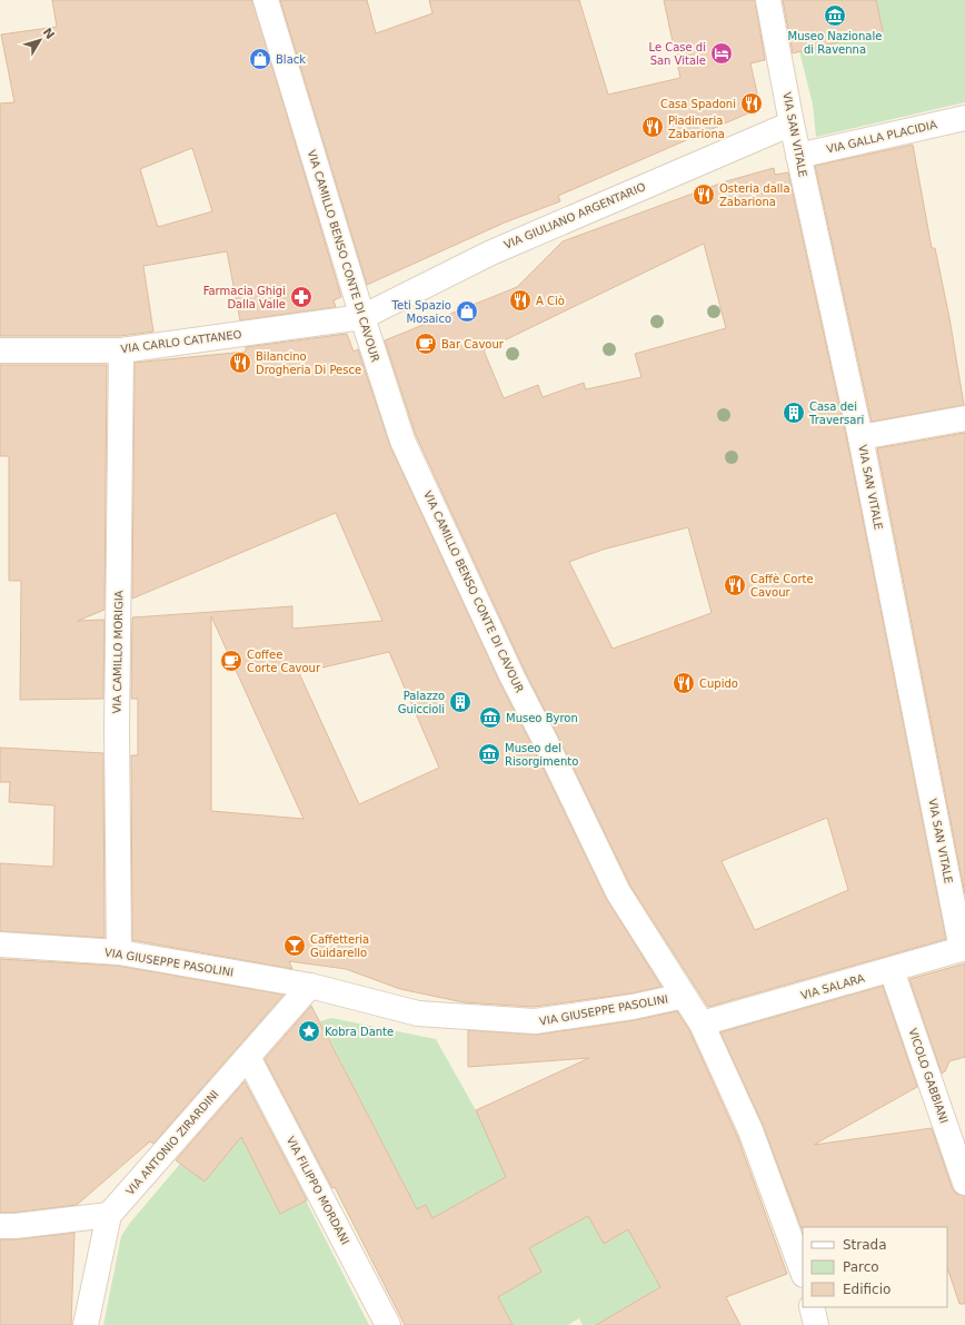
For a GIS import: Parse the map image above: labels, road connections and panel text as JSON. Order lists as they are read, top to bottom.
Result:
{
  "streets": {
    "street": [
      "VIA SAN VITALE",
      "VIA GALLA PLACIDIA",
      "VIA GIULIANO ARGENTARIO",
      "VIA CAMILLO BENSO CONTE DI CAVOUR",
      "VIA CARLO CATTANEO",
      "VIA CAMILLO MORIGIA",
      "VIA GIUSEPPE PASOLINI",
      "VIA SALARA",
      "VICOLO GABBIANI",
      "VIA ANTONIO ZIRARDINI",
      "VIA FILIPPO MORDANI"
    ]
  },
  "crossings": [
    ["VIA SAN VITALE", "VIA GALLA PLACIDIA"],
    ["VIA SAN VITALE", "VIA GIULIANO ARGENTARIO"],
    ["VIA SAN VITALE", "VIA SALARA"],
    ["VIA GIULIANO ARGENTARIO", "VIA CAMILLO BENSO CONTE DI CAVOUR"],
    ["VIA GIULIANO ARGENTARIO", "VIA CARLO CATTANEO"],
    ["VIA CAMILLO BENSO CONTE DI CAVOUR", "VIA CARLO CATTANEO"],
    ["VIA CAMILLO BENSO CONTE DI CAVOUR", "VIA GIUSEPPE PASOLINI"],
    ["VIA CAMILLO BENSO CONTE DI CAVOUR", "VIA SALARA"],
    ["VIA CARLO CATTANEO", "VIA CAMILLO MORIGIA"],
    ["VIA CAMILLO MORIGIA", "VIA GIUSEPPE PASOLINI"],
    ["VIA GIUSEPPE PASOLINI", "VIA ANTONIO ZIRARDINI"],
    ["VIA SALARA", "VICOLO GABBIANI"],
    ["VIA ANTONIO ZIRARDINI", "VIA FILIPPO MORDANI"]
  ],
  "places": {
    "museum": ["Museo Nazionale di Ravenna", "Museo Byron", "Museo del Risorgimento"],
    "hotel": ["Le Case di San Vitale"],
    "shop": ["Black", "Teti Spazio Mosaico"],
    "restaurant": [
      "Casa Spadoni",
      "Piadineria Zabariona",
      "Osteria dalla Zabariona",
      "A Ciò",
      "Bilancino Drogheria Di Pesce",
      "Caffè Corte Cavour",
      "Cupido"
    ],
    "pharmacy": ["Farmacia Ghigi Dalla Valle"],
    "cafe": ["Bar Cavour", "Coffee Corte Cavour"],
    "building": ["Casa dei Traversari", "Palazzo Guiccioli"],
    "bar": ["Caffetteria Guidarello"],
    "place": ["Kobra Dante"]
  },
  "legend": ["Strada", "Parco", "Edificio"],
  "north": "top right"
}
